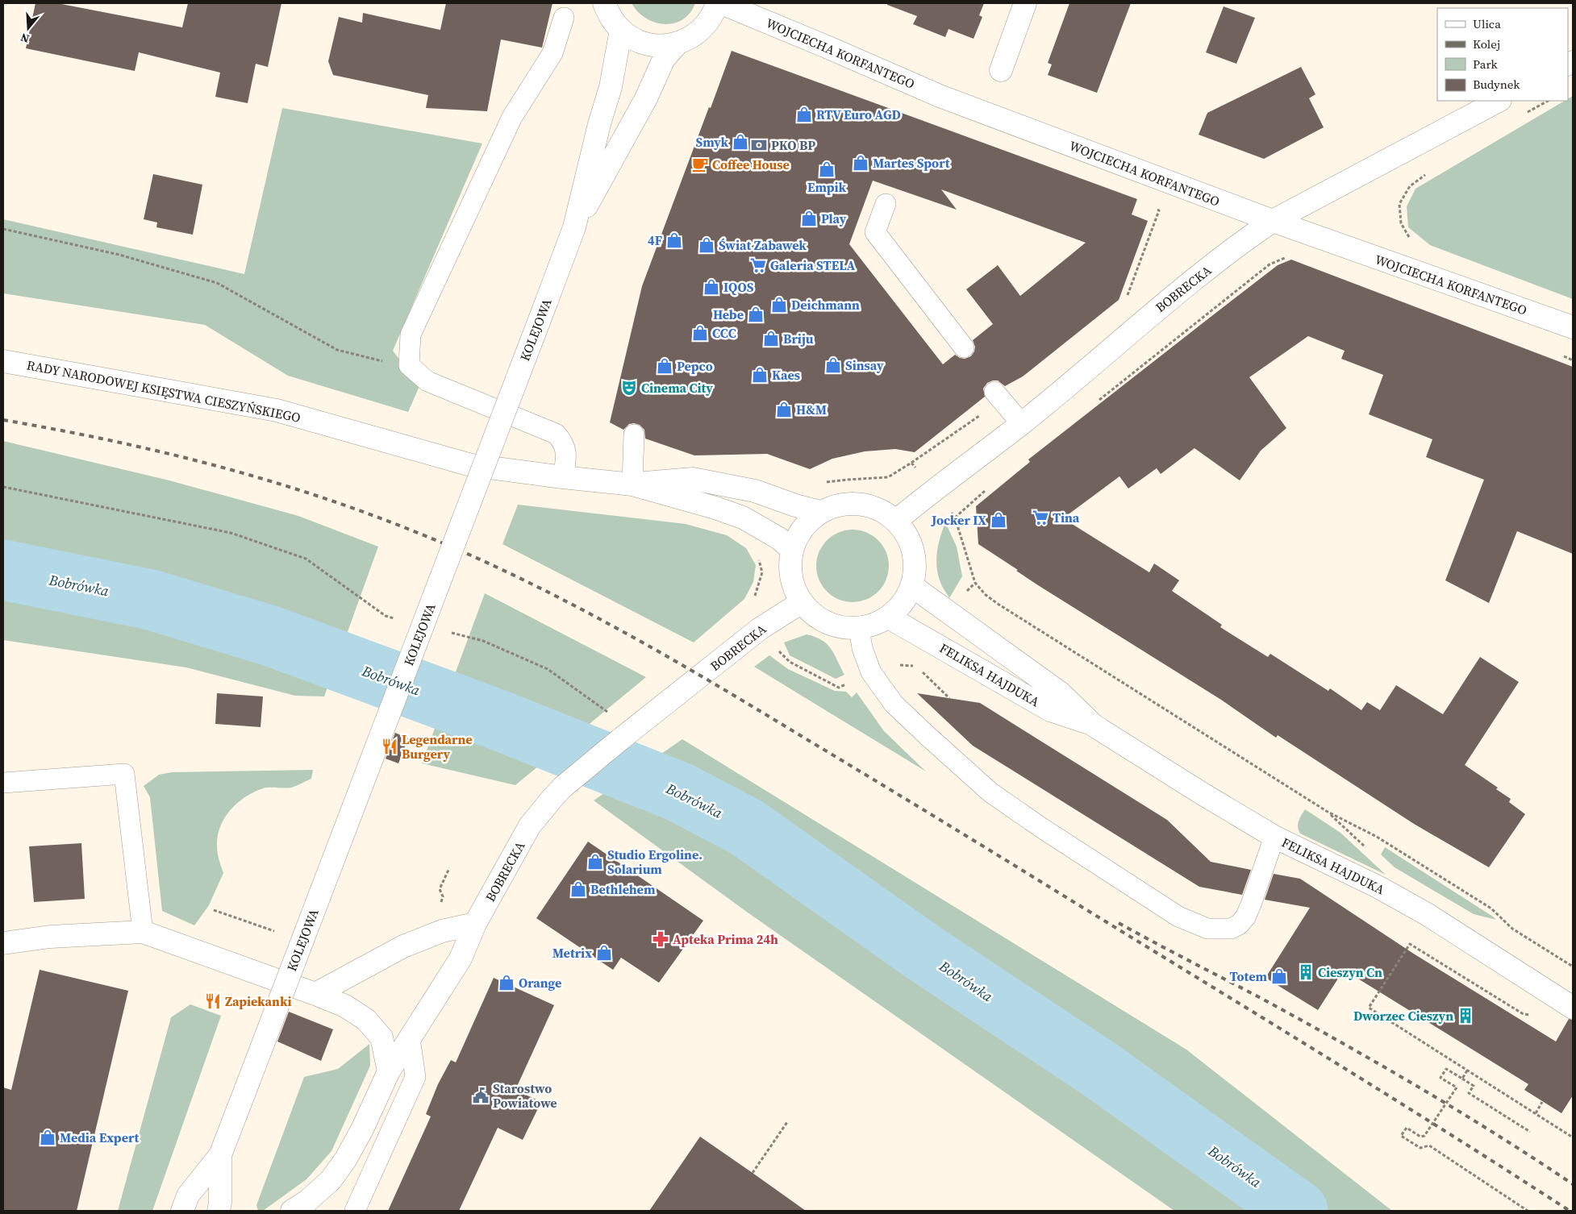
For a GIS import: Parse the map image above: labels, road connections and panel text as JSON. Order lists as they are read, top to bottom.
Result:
{
  "streets": {
    "street": [
      "WOJCIECHA KORFANTEGO",
      "BOBRECKA",
      "KOLEJOWA",
      "RADY NARODOWEJ KSIĘSTWA CIESZYŃSKIEGO",
      "FELIKSA HAJDUKA"
    ]
  },
  "crossings": [
    ["WOJCIECHA KORFANTEGO", "BOBRECKA"],
    ["BOBRECKA", "RADY NARODOWEJ KSIĘSTWA CIESZYŃSKIEGO"],
    ["BOBRECKA", "FELIKSA HAJDUKA"],
    ["RADY NARODOWEJ KSIĘSTWA CIESZYŃSKIEGO", "FELIKSA HAJDUKA"]
  ],
  "water": ["Bobrówka"],
  "places": {
    "shop": [
      "RTV Euro AGD",
      "Smyk",
      "Martes Sport",
      "Empik",
      "Play",
      "4F",
      "Świat Zabawek",
      "IQOS",
      "Deichmann",
      "Hebe",
      "CCC",
      "Briju",
      "Sinsay",
      "Pepco",
      "Kaes",
      "H&M",
      "Jocker IX",
      "Studio Ergoline. Solarium",
      "Bethlehem",
      "Metrix",
      "Totem",
      "Orange",
      "Media Expert"
    ],
    "bank": ["PKO BP"],
    "cafe": ["Coffee House"],
    "supermarket": ["Galeria STELA", "Tina"],
    "theatre": ["Cinema City"],
    "restaurant": ["Legendarne Burgery", "Zapiekanki"],
    "pharmacy": ["Apteka Prima 24h"],
    "building": ["Cieszyn Cn", "Dworzec Cieszyn"],
    "public building": ["Starostwo Powiatowe"]
  },
  "legend": [
    "Ulica",
    "Kolej",
    "Park",
    "Budynek"
  ],
  "north": "bottom"
}
